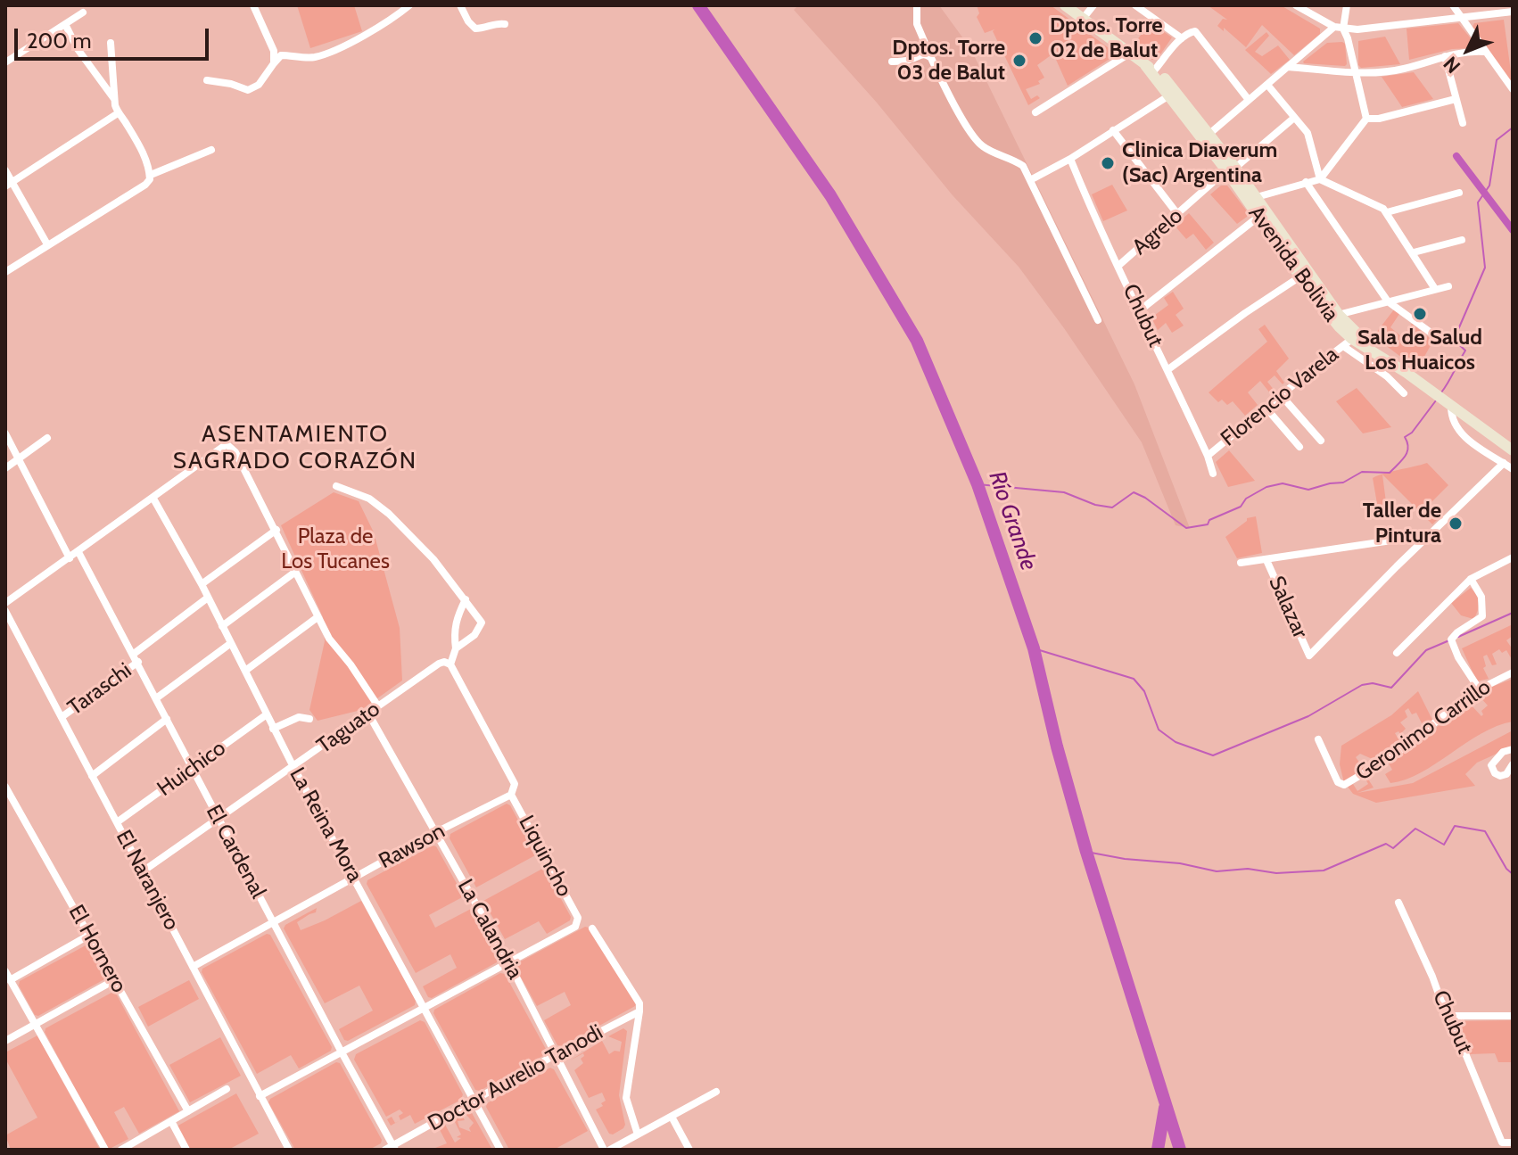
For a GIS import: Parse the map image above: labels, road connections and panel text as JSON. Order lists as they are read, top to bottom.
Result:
{
  "streets": {
    "street": [
      "Agrelo",
      "Avenida Bolivia",
      "Chubut",
      "Florencio Varela",
      "Salazar",
      "Taraschi",
      "Taguato",
      "Geronimo Carrillo",
      "Huichico",
      "La Reina Mora",
      "Rawson",
      "El Cardenal",
      "Liquincho",
      "El Naranjero",
      "La Calandria",
      "El Hornero",
      "Doctor Aurelio Tanodi"
    ]
  },
  "crossings": [
    ["Agrelo", "Avenida Bolivia"],
    ["Agrelo", "Chubut"],
    ["Avenida Bolivia", "Florencio Varela"],
    ["Chubut", "Florencio Varela"],
    ["Taraschi", "La Reina Mora"],
    ["Taraschi", "El Cardenal"],
    ["Taraschi", "El Naranjero"],
    ["Taguato", "La Reina Mora"],
    ["Taguato", "El Cardenal"],
    ["Taguato", "El Naranjero"],
    ["Taguato", "La Calandria"],
    ["Huichico", "La Reina Mora"],
    ["Huichico", "El Cardenal"],
    ["Huichico", "El Naranjero"],
    ["La Reina Mora", "Rawson"],
    ["La Reina Mora", "Doctor Aurelio Tanodi"],
    ["Rawson", "El Cardenal"],
    ["Rawson", "Liquincho"],
    ["Rawson", "El Naranjero"],
    ["Rawson", "La Calandria"],
    ["El Cardenal", "Doctor Aurelio Tanodi"],
    ["Liquincho", "La Calandria"],
    ["La Calandria", "Doctor Aurelio Tanodi"]
  ],
  "districts": ["ASENTAMIENTO SAGRADO CORAZÓN"],
  "water": ["Río Grande"],
  "parks": ["Plaza de Los Tucanes"],
  "places": [
    "Dptos. Torre 02 de Balut",
    "Dptos. Torre 03 de Balut",
    "Clinica Diaverum (Sac) Argentina",
    "Sala de Salud Los Huaicos",
    "Taller de Pintura"
  ],
  "scale_bar": "200 m",
  "north": "bottom left"
}
